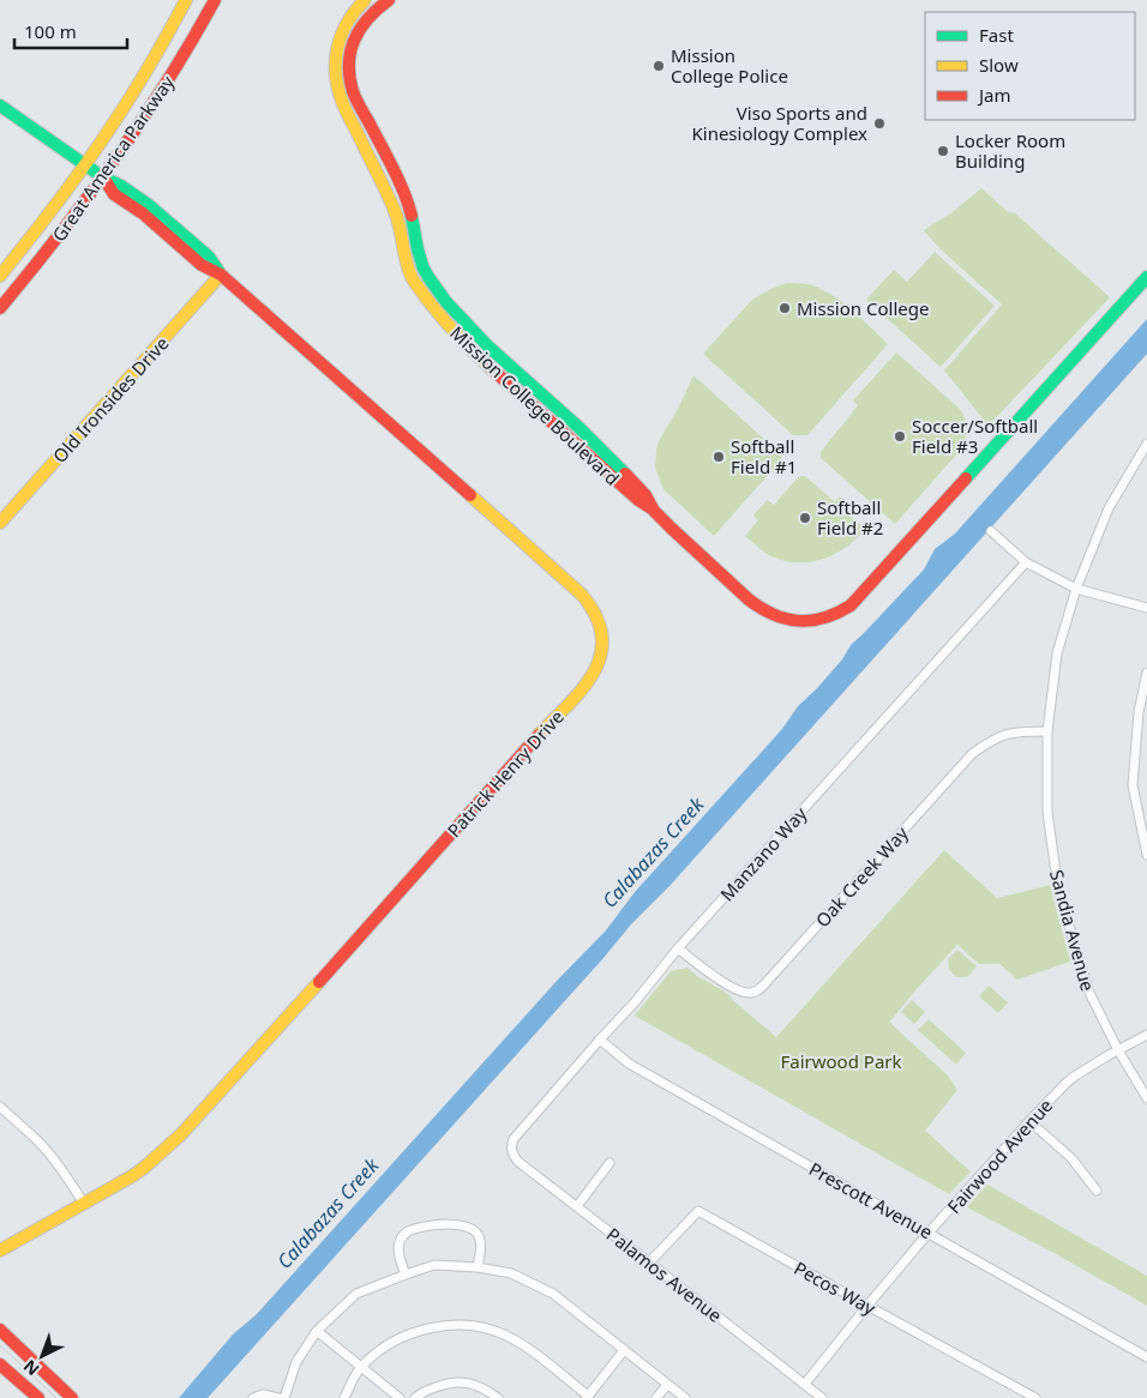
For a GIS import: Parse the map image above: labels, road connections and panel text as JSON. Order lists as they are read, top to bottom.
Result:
{
  "streets": {
    "street": [
      "Great America Parkway",
      "Old Ironsides Drive",
      "Mission College Boulevard",
      "Patrick Henry Drive",
      "Manzano Way",
      "Oak Creek Way",
      "Sandia Avenue",
      "Fairwood Avenue",
      "Prescott Avenue",
      "Palamos Avenue",
      "Pecos Way"
    ]
  },
  "crossings": [
    ["Great America Parkway", "Patrick Henry Drive"],
    ["Old Ironsides Drive", "Patrick Henry Drive"],
    ["Manzano Way", "Oak Creek Way"],
    ["Manzano Way", "Prescott Avenue"],
    ["Manzano Way", "Palamos Avenue"],
    ["Oak Creek Way", "Sandia Avenue"],
    ["Sandia Avenue", "Fairwood Avenue"],
    ["Fairwood Avenue", "Prescott Avenue"],
    ["Fairwood Avenue", "Palamos Avenue"],
    ["Fairwood Avenue", "Pecos Way"],
    ["Palamos Avenue", "Pecos Way"]
  ],
  "water": ["Calabazas Creek"],
  "parks": ["Fairwood Park"],
  "places": [
    "Mission College Police",
    "Viso Sports and Kinesiology Complex",
    "Locker Room Building",
    "Mission College",
    "Soccer/Softball Field #3",
    "Softball Field #1",
    "Softball Field #2"
  ],
  "legend": ["Fast", "Slow", "Jam"],
  "scale_bar": "100 m",
  "north": "bottom left"
}
